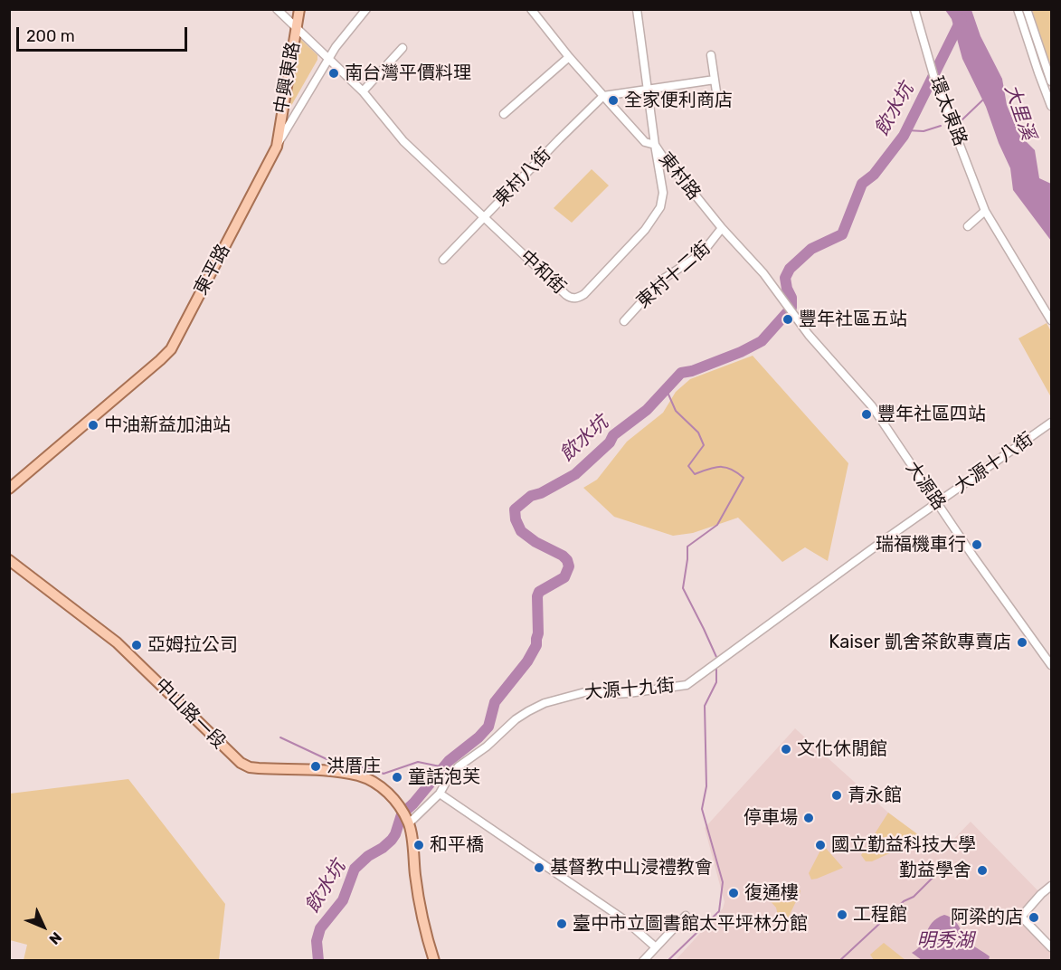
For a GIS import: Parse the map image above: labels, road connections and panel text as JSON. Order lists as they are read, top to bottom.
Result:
{
  "streets": {
    "main road": ["中興東路", "東平路", "中山路一段"],
    "street": [
      "環太東路",
      "東村路",
      "東村八街",
      "中和街",
      "東村十二街",
      "大源十八街",
      "大源路",
      "大源十九街"
    ]
  },
  "crossings": [
    ["中興東路", "東平路"],
    ["中興東路", "中和街"],
    ["東村路", "東村八街"],
    ["東村路", "中和街"],
    ["東村路", "東村十二街"],
    ["東村路", "大源路"],
    ["東村八街", "中和街"],
    ["東平路", "中和街"],
    ["大源十八街", "大源路"],
    ["大源十八街", "大源十九街"],
    ["大源路", "大源十九街"],
    ["大源十九街", "中山路一段"]
  ],
  "water": ["飲水坑", "大里溪", "明秀湖"],
  "places": [
    "南台灣平價料理",
    "全家便利商店",
    "豐年社區五站",
    "豐年社區四站",
    "中油新益加油站",
    "瑞福機車行",
    "Kaiser 凱舍茶飲專賣店",
    "亞姆拉公司",
    "文化休閒館",
    "洪厝庄",
    "童話泡芙",
    "青永館",
    "停車場",
    "和平橋",
    "國立勤益科技大學",
    "基督教中山浸禮教會",
    "勤益學舍",
    "復通樓",
    "工程館",
    "阿梁的店",
    "臺中市立圖書館太平坪林分館"
  ],
  "scale_bar": "200 m",
  "north": "bottom right"
}
